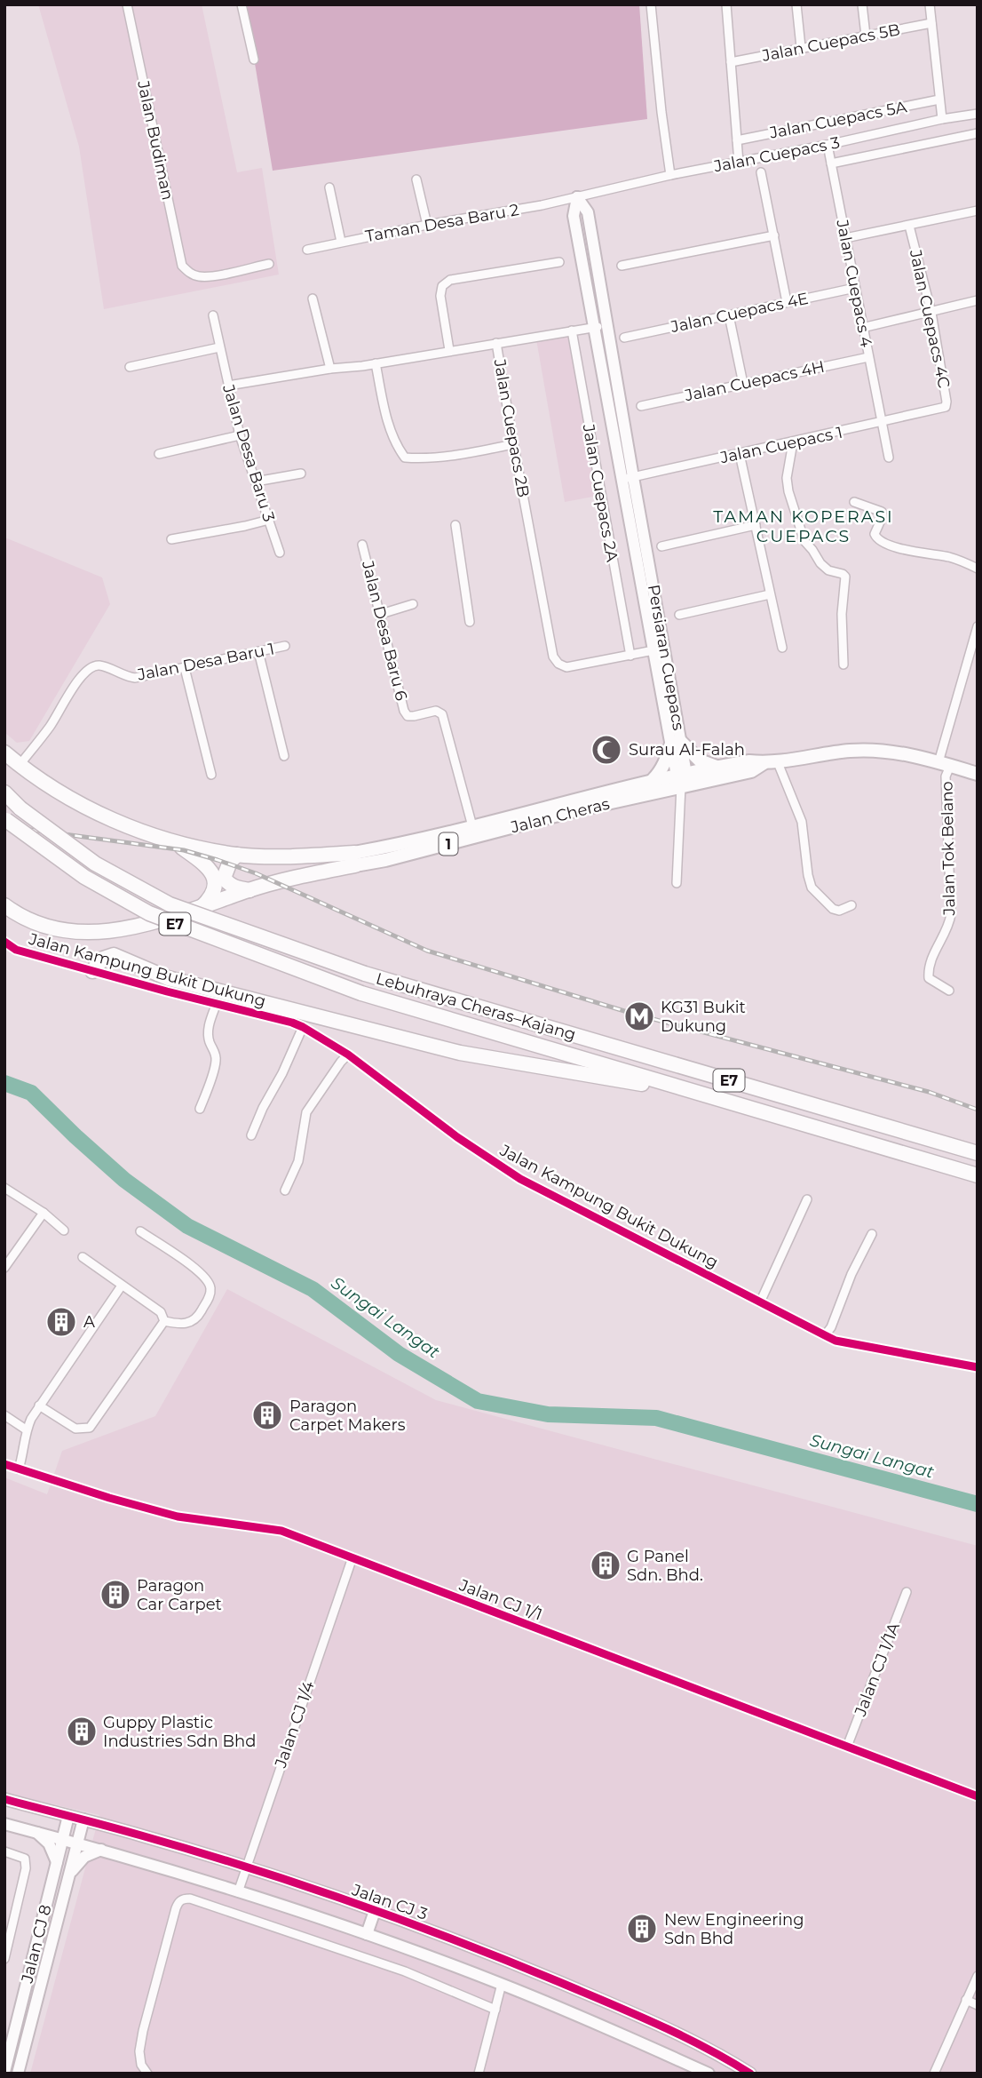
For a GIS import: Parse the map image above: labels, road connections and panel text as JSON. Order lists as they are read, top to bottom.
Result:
{
  "streets": {
    "highway": ["E7", "Lebuhraya Cheras–Kajang"],
    "main road": ["Jalan Cheras", "1"],
    "street": [
      "Jalan Cuepacs 5B",
      "Jalan Cuepacs 5A",
      "Jalan Budiman",
      "Jalan Cuepacs 3",
      "Taman Desa Baru 2",
      "Jalan Cuepacs 4",
      "Jalan Cuepacs 4E",
      "Jalan Cuepacs 4C",
      "Jalan Cuepacs 4H",
      "Jalan Cuepacs 2B",
      "Jalan Cuepacs 1",
      "Jalan Desa Baru 3",
      "Jalan Cuepacs 2A",
      "Jalan Desa Baru 6",
      "Persiaran Cuepacs",
      "Jalan Desa Baru 1",
      "Jalan Tok Belano",
      "Jalan Kampung Bukit Dukung",
      "Jalan CJ 1/1",
      "Jalan CJ 1/1A",
      "Jalan CJ 1/4",
      "Jalan CJ 3",
      "Jalan CJ 8"
    ]
  },
  "crossings": [
    ["Jalan Cuepacs 3", "Taman Desa Baru 2"],
    ["Jalan Cuepacs 3", "Jalan Cuepacs 4"],
    ["Jalan Cuepacs 3", "Persiaran Cuepacs"],
    ["Taman Desa Baru 2", "Persiaran Cuepacs"],
    ["Jalan Cuepacs 4", "Jalan Cuepacs 4E"],
    ["Jalan Cuepacs 4", "Jalan Cuepacs 4H"],
    ["Jalan Cuepacs 4", "Jalan Cuepacs 1"],
    ["Jalan Cuepacs 4C", "Jalan Cuepacs 1"],
    ["Jalan Cuepacs 2B", "Jalan Cuepacs 2A"],
    ["Jalan Cuepacs 1", "Persiaran Cuepacs"],
    ["Jalan Desa Baru 6", "Jalan Cheras"],
    ["Persiaran Cuepacs", "Jalan Cheras"],
    ["Jalan Cheras", "Jalan Tok Belano"],
    ["Jalan CJ 1/1", "Jalan CJ 1/1A"],
    ["Jalan CJ 1/1", "Jalan CJ 1/4"],
    ["Jalan CJ 1/4", "Jalan CJ 3"],
    ["Jalan CJ 3", "Jalan CJ 8"]
  ],
  "districts": ["TAMAN KOPERASI CUEPACS"],
  "water": ["Sungai Langat"],
  "places": {
    "mosque": ["Surau Al-Falah"],
    "metro station": ["KG31 Bukit Dukung"],
    "building": [
      "A",
      "Paragon Carpet Makers",
      "G Panel Sdn. Bhd.",
      "Paragon Car Carpet",
      "Guppy Plastic Industries Sdn Bhd",
      "New Engineering Sdn Bhd"
    ]
  }
}
